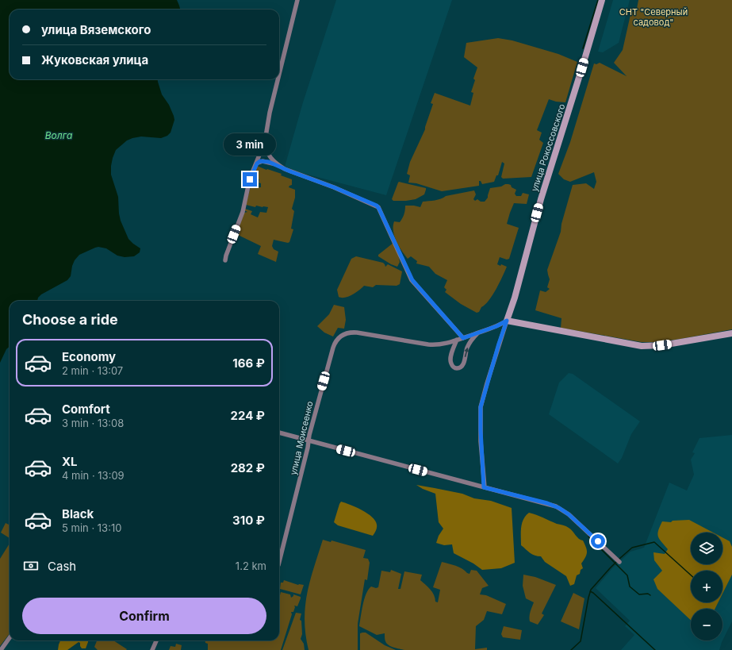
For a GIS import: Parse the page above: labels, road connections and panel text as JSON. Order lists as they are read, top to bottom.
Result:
{
  "streets": {
    "street": ["улица Рокоссовского", "улица Моисеенко"]
  },
  "crossings": [
    ["улица Рокоссовского", "улица Моисеенко"]
  ],
  "water": ["Волга"],
  "parks": ["СНТ \"Северный садовод\""],
  "page": {
    "banner": ["улица Вяземского", "Жуковская улица"],
    "bubble": "3 min",
    "heading": "Choose a ride",
    "list": [
      {
        "name": "Economy",
        "note": "2 min · 13:07",
        "value": "166 ₽"
      },
      {
        "name": "Comfort",
        "note": "3 min · 13:08",
        "value": "224 ₽"
      },
      {
        "name": "XL",
        "note": "4 min · 13:09",
        "value": "282 ₽"
      },
      {
        "name": "Black",
        "note": "5 min · 13:10",
        "value": "310 ₽"
      }
    ],
    "map_buttons": ["+", "−"],
    "pay": ["Cash", "1.2 km"],
    "buttons": "Confirm"
  }
}
